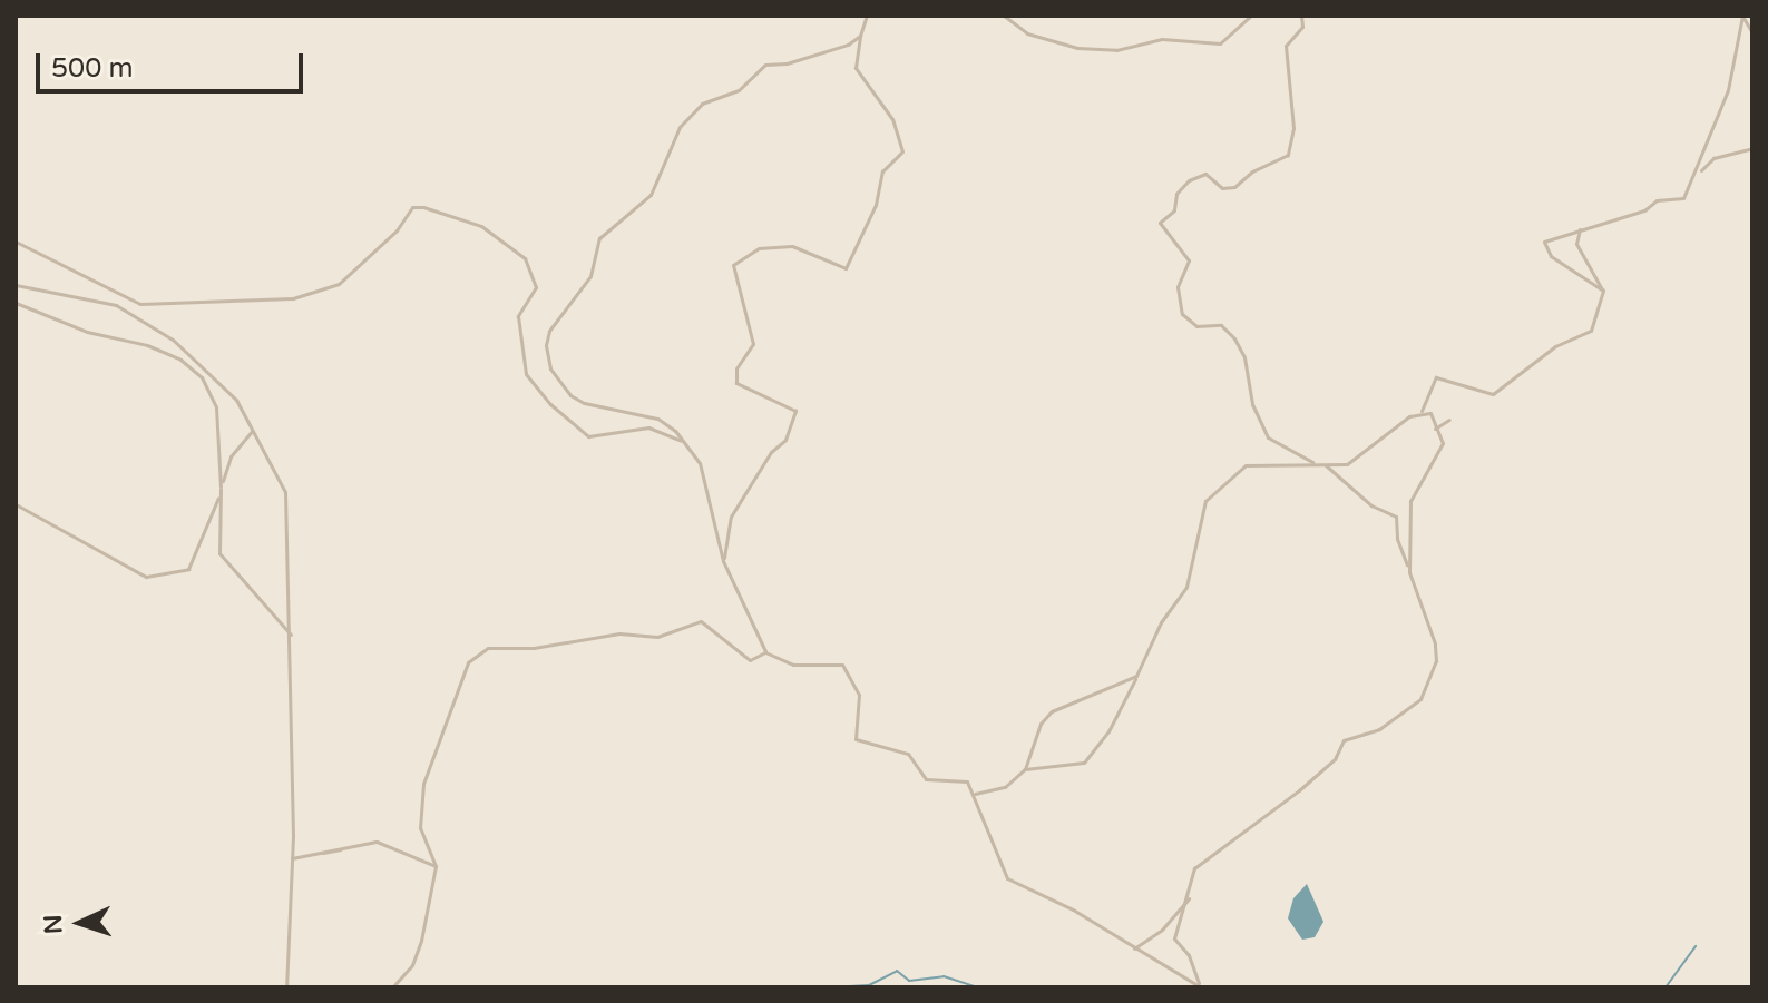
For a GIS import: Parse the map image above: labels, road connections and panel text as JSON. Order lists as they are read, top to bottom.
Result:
{
  "scale_bar": "500 m",
  "north": "left"
}
